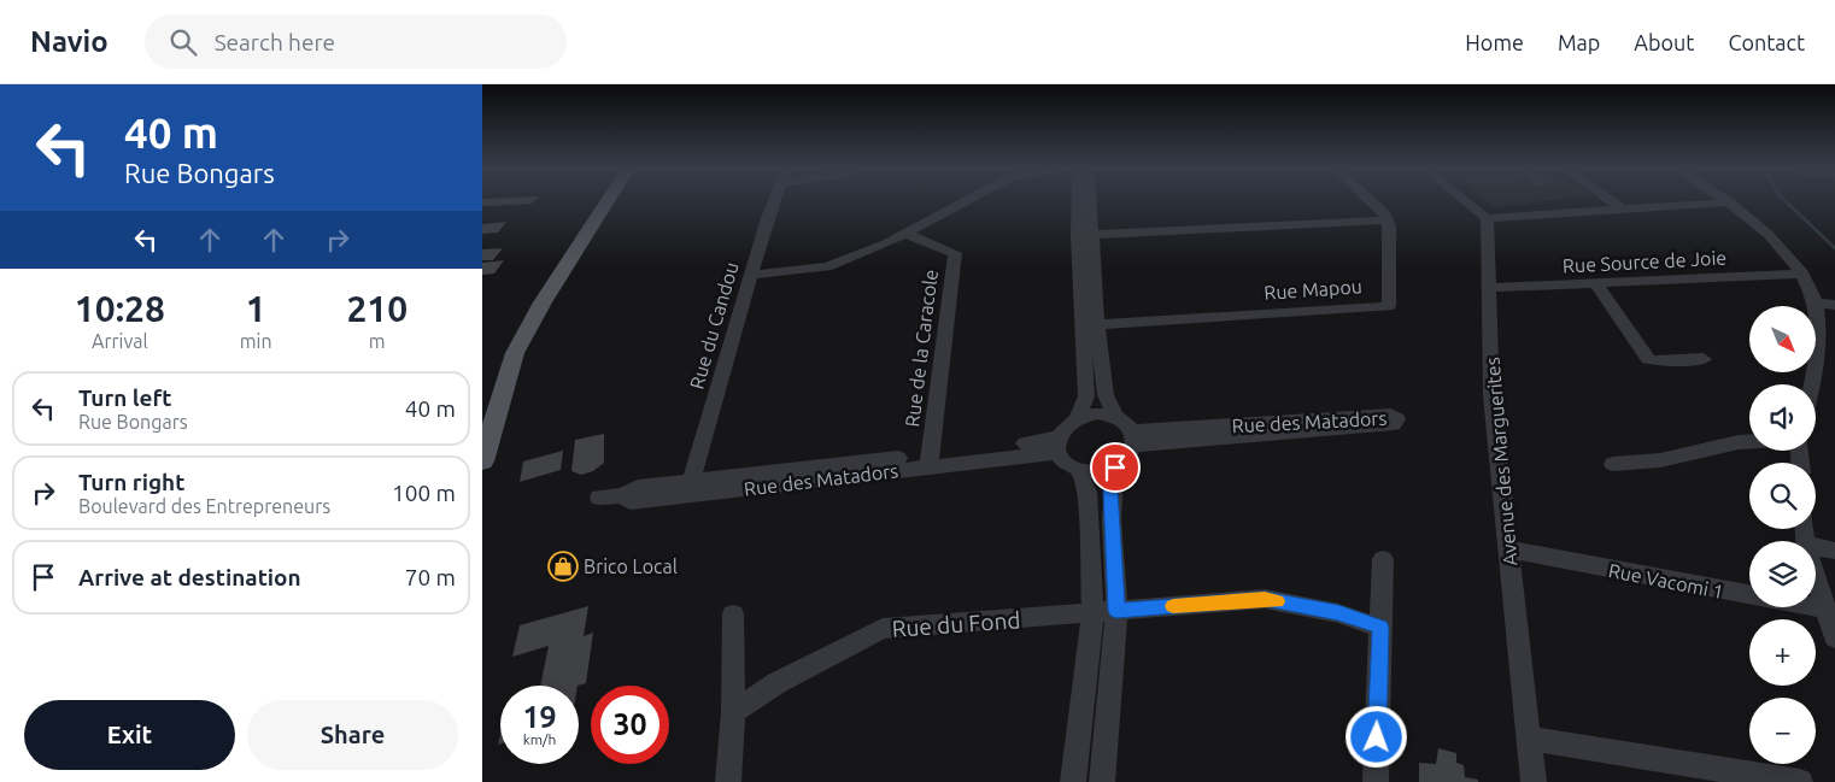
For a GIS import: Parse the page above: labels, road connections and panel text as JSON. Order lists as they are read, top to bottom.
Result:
{
  "streets": {
    "street": [
      "Rue Source de Joie",
      "Rue Mapou",
      "Rue du Candou",
      "Rue de la Caracole",
      "Rue des Matadors",
      "Avenue des Marguerites",
      "Rue Vacomi 1",
      "Rue du Fond"
    ]
  },
  "crossings": [
    ["Rue Source de Joie", "Avenue des Marguerites"],
    ["Rue du Candou", "Rue des Matadors"],
    ["Rue de la Caracole", "Rue des Matadors"],
    ["Avenue des Marguerites", "Rue Vacomi 1"]
  ],
  "places": {
    "shop": ["Brico Local"]
  },
  "north": "bottom right",
  "page": {
    "header": "Navio",
    "search": "Search here",
    "nav": [
      "Home",
      "Map",
      "About",
      "Contact"
    ],
    "turn": ["40 m", "Rue Bongars"],
    "eta": [
      "10:28",
      "Arrival",
      "1",
      "min",
      "210",
      "m"
    ],
    "map_buttons": ["+", "−"],
    "list": [
      {
        "name": "Turn left",
        "note": "Rue Bongars",
        "value": "40 m"
      },
      {
        "name": "Turn right",
        "note": "Boulevard des Entrepreneurs",
        "value": "100 m"
      },
      {
        "name": "Arrive at destination",
        "value": "70 m"
      }
    ],
    "speed": "19 km/h",
    "limit": "30",
    "buttons": ["Exit", "Share"]
  }
}
